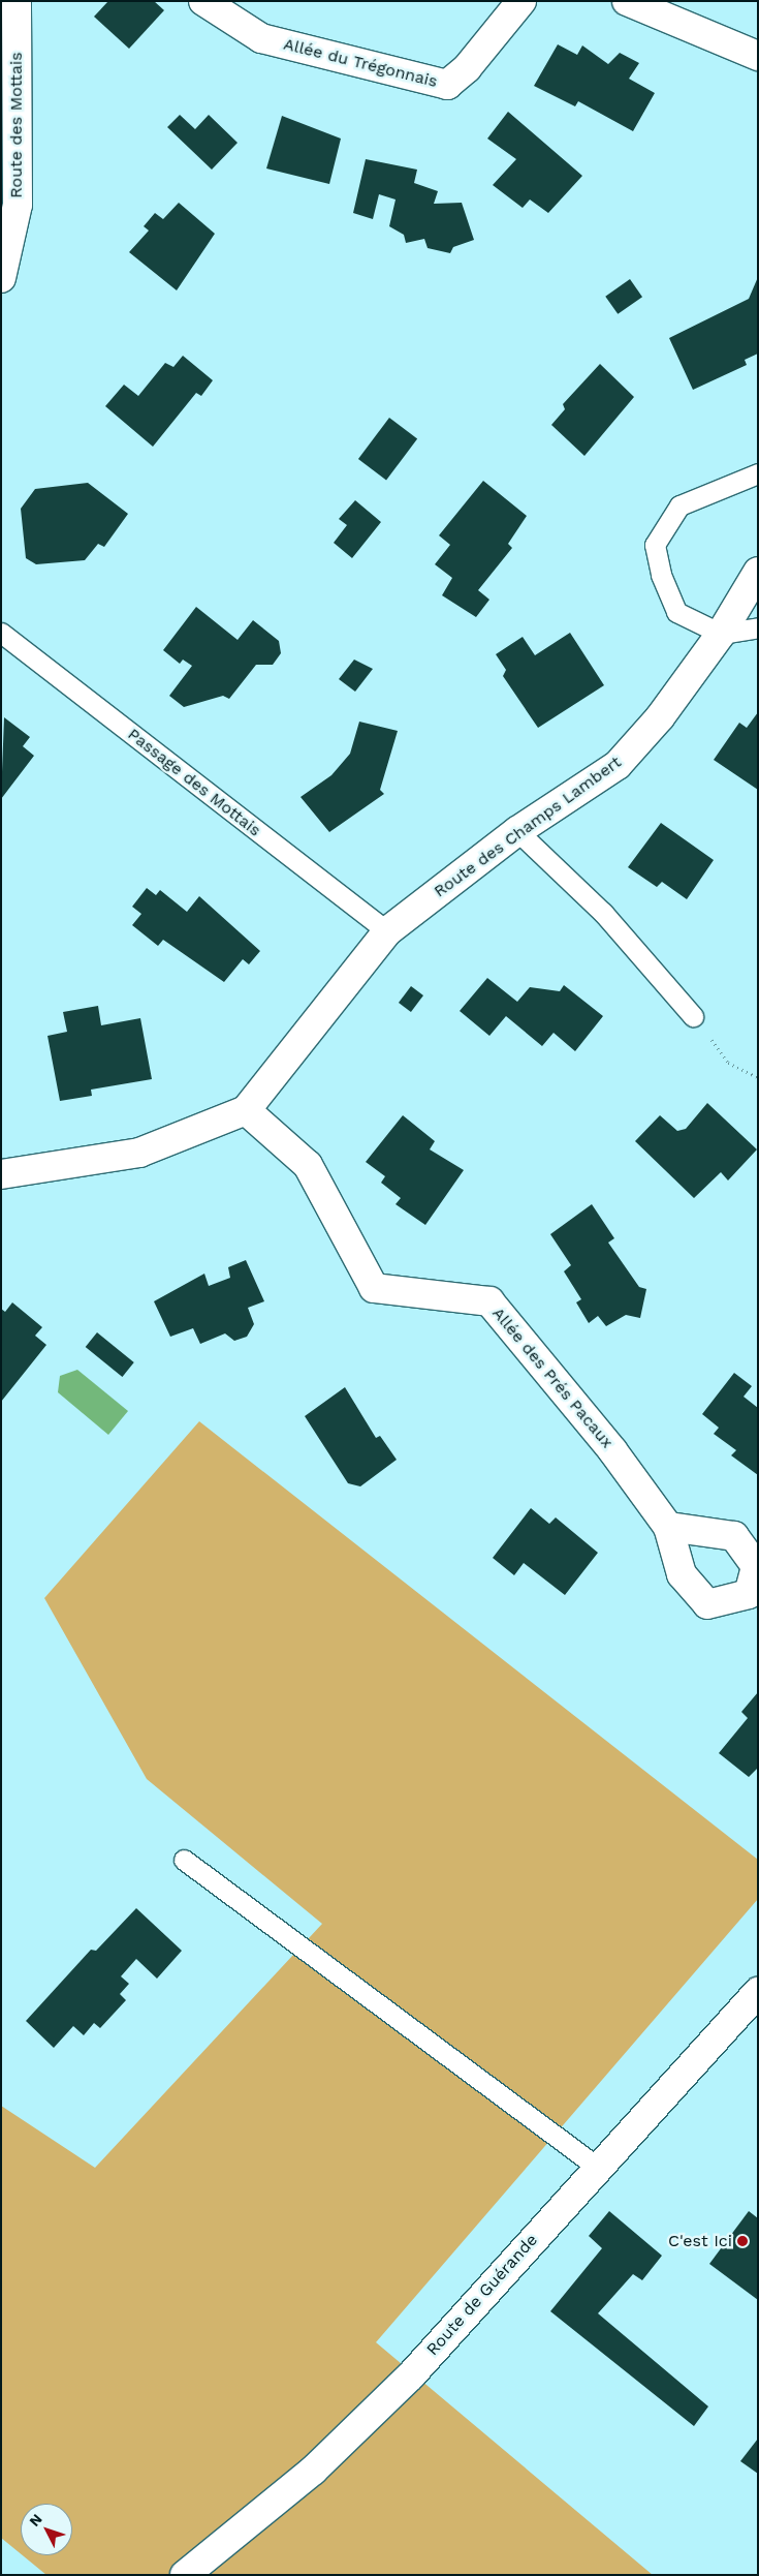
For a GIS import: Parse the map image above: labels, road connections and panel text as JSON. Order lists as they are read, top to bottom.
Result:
{
  "streets": {
    "street": [
      "Allée du Trégonnais",
      "Route des Mottais",
      "Route des Champs Lambert",
      "Allée des Prés Pacaux",
      "Route de Guérande"
    ],
    "lane": ["Passage des Mottais"]
  },
  "crossings": [
    ["Passage des Mottais", "Route des Champs Lambert"],
    ["Route des Champs Lambert", "Allée des Prés Pacaux"]
  ],
  "places": ["C'est Ici"],
  "north": "top left"
}
